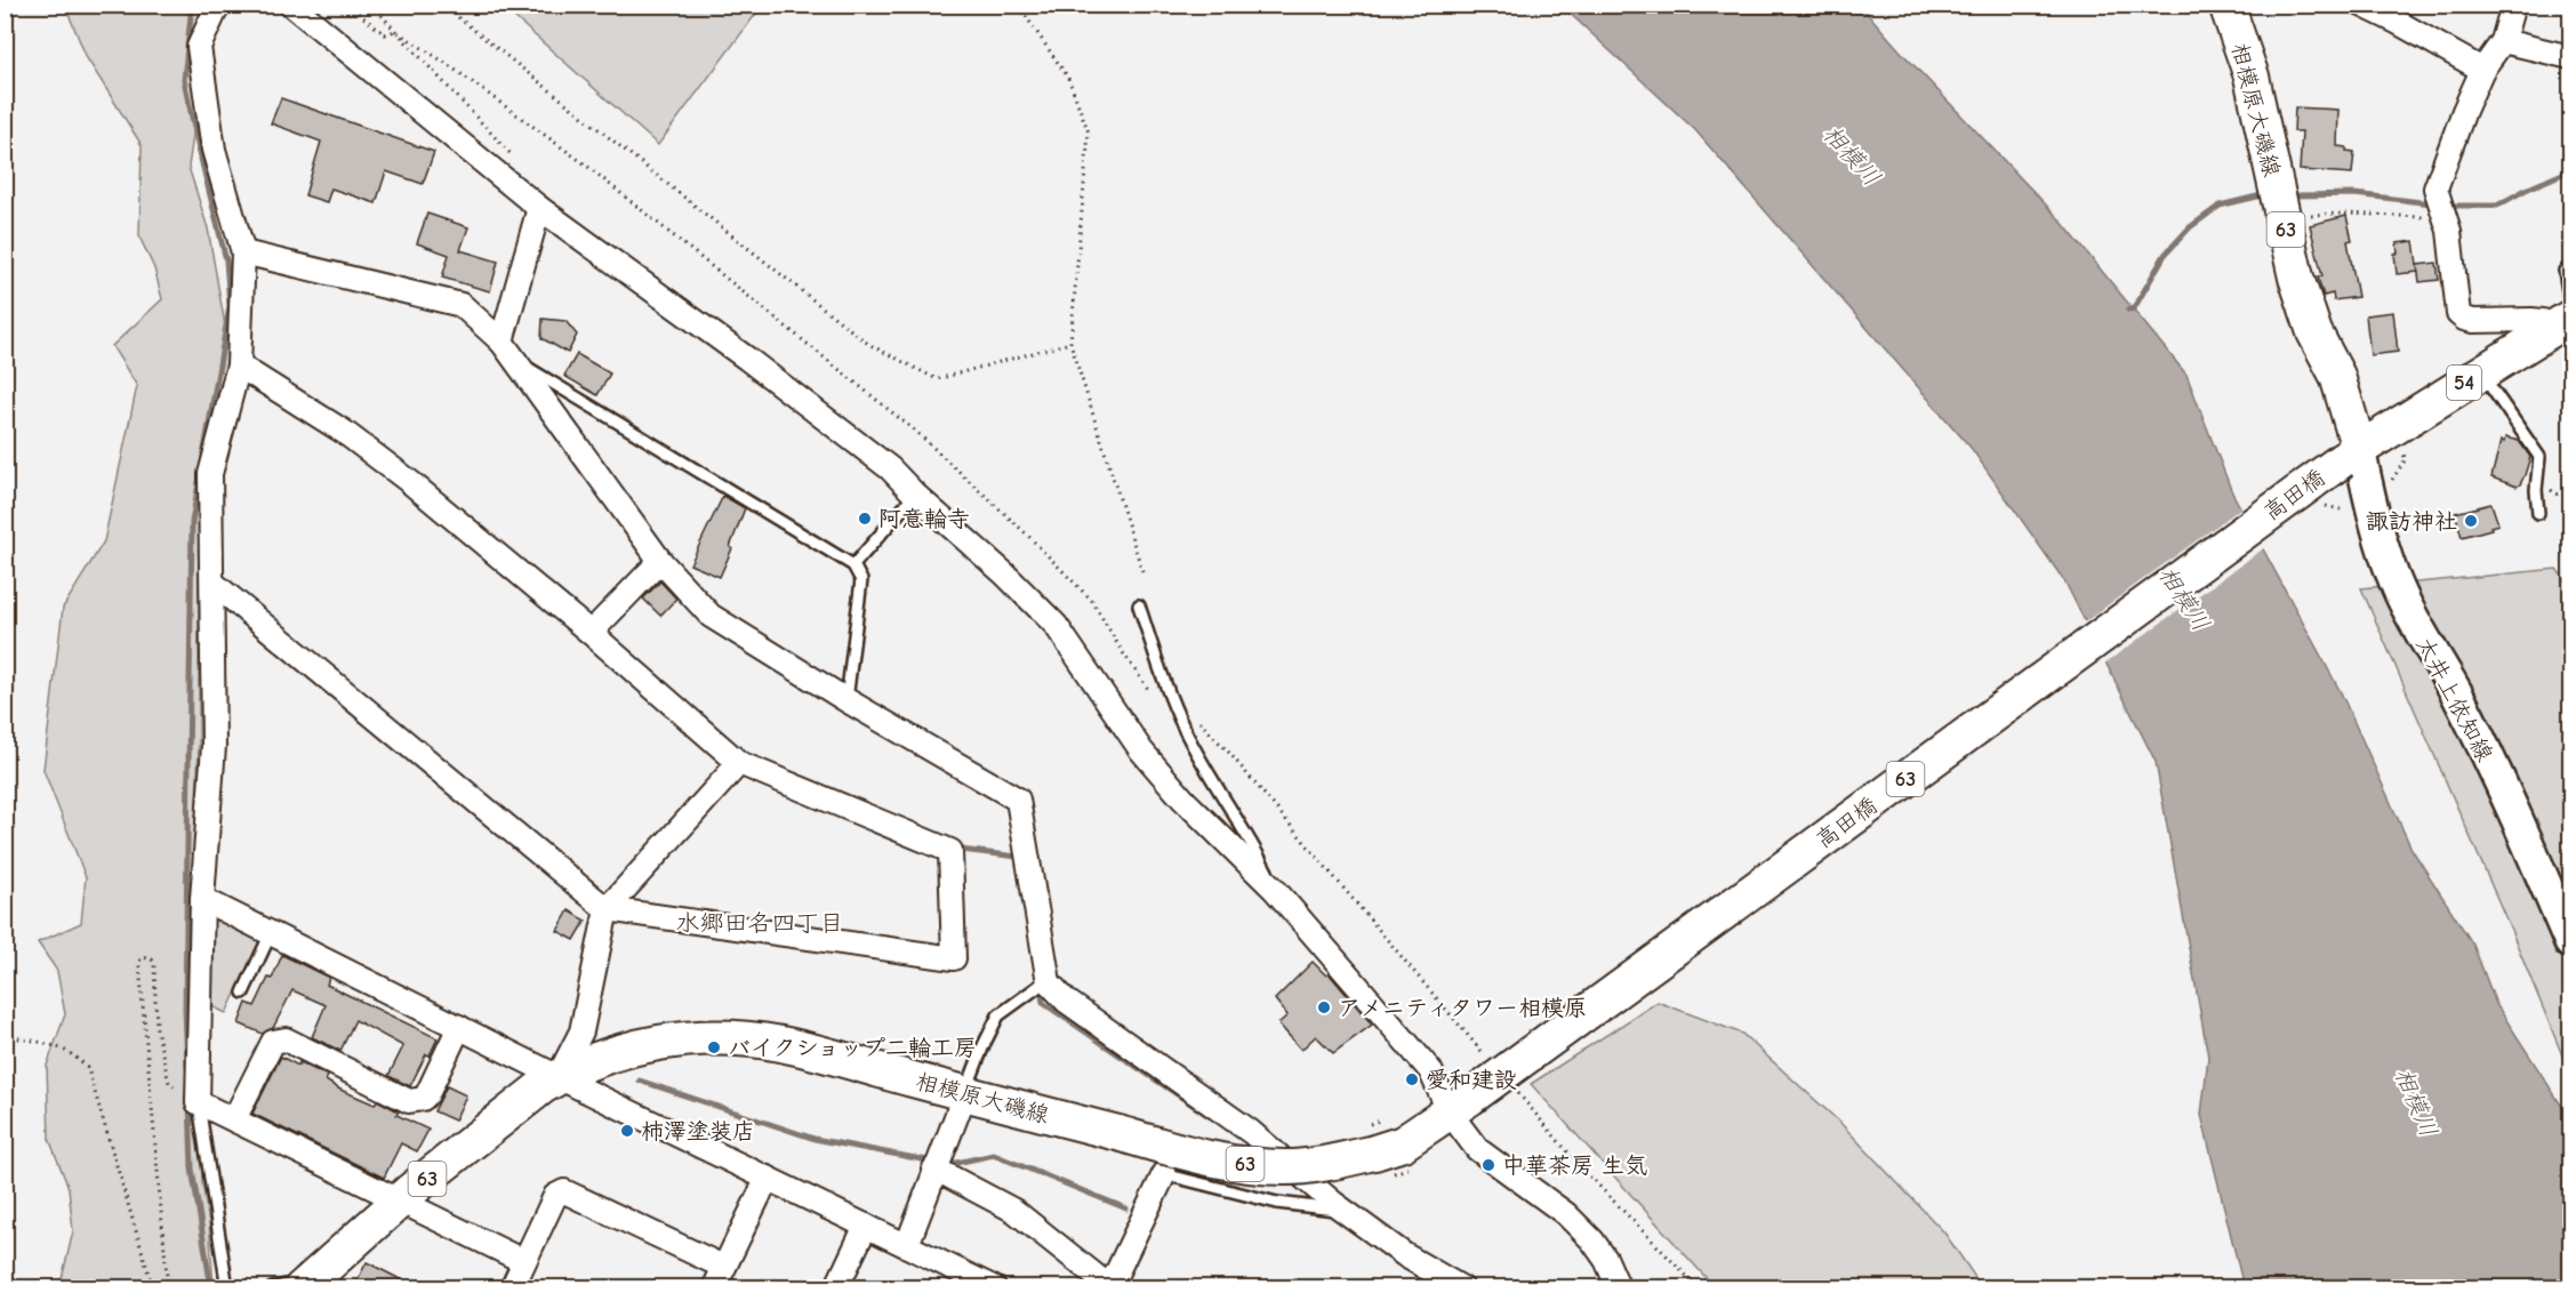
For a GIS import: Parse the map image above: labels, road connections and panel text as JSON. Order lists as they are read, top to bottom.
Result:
{
  "streets": {
    "main road": [
      "相模原大磯線",
      "63",
      "54",
      "高田橋",
      "太井上依知線"
    ]
  },
  "crossings": [
    ["相模原大磯線", "63"],
    ["相模原大磯線", "54"],
    ["相模原大磯線", "高田橋"],
    ["相模原大磯線", "太井上依知線"],
    ["63", "高田橋"],
    ["54", "高田橋"],
    ["54", "太井上依知線"],
    ["高田橋", "太井上依知線"]
  ],
  "districts": ["水郷田名四丁目"],
  "water": ["相模川"],
  "places": [
    "阿意輪寺",
    "諏訪神社",
    "アメニティタワー相模原",
    "バイクショップ二輪工房",
    "愛和建設",
    "柿澤塗装店",
    "中華茶房 生気"
  ]
}
